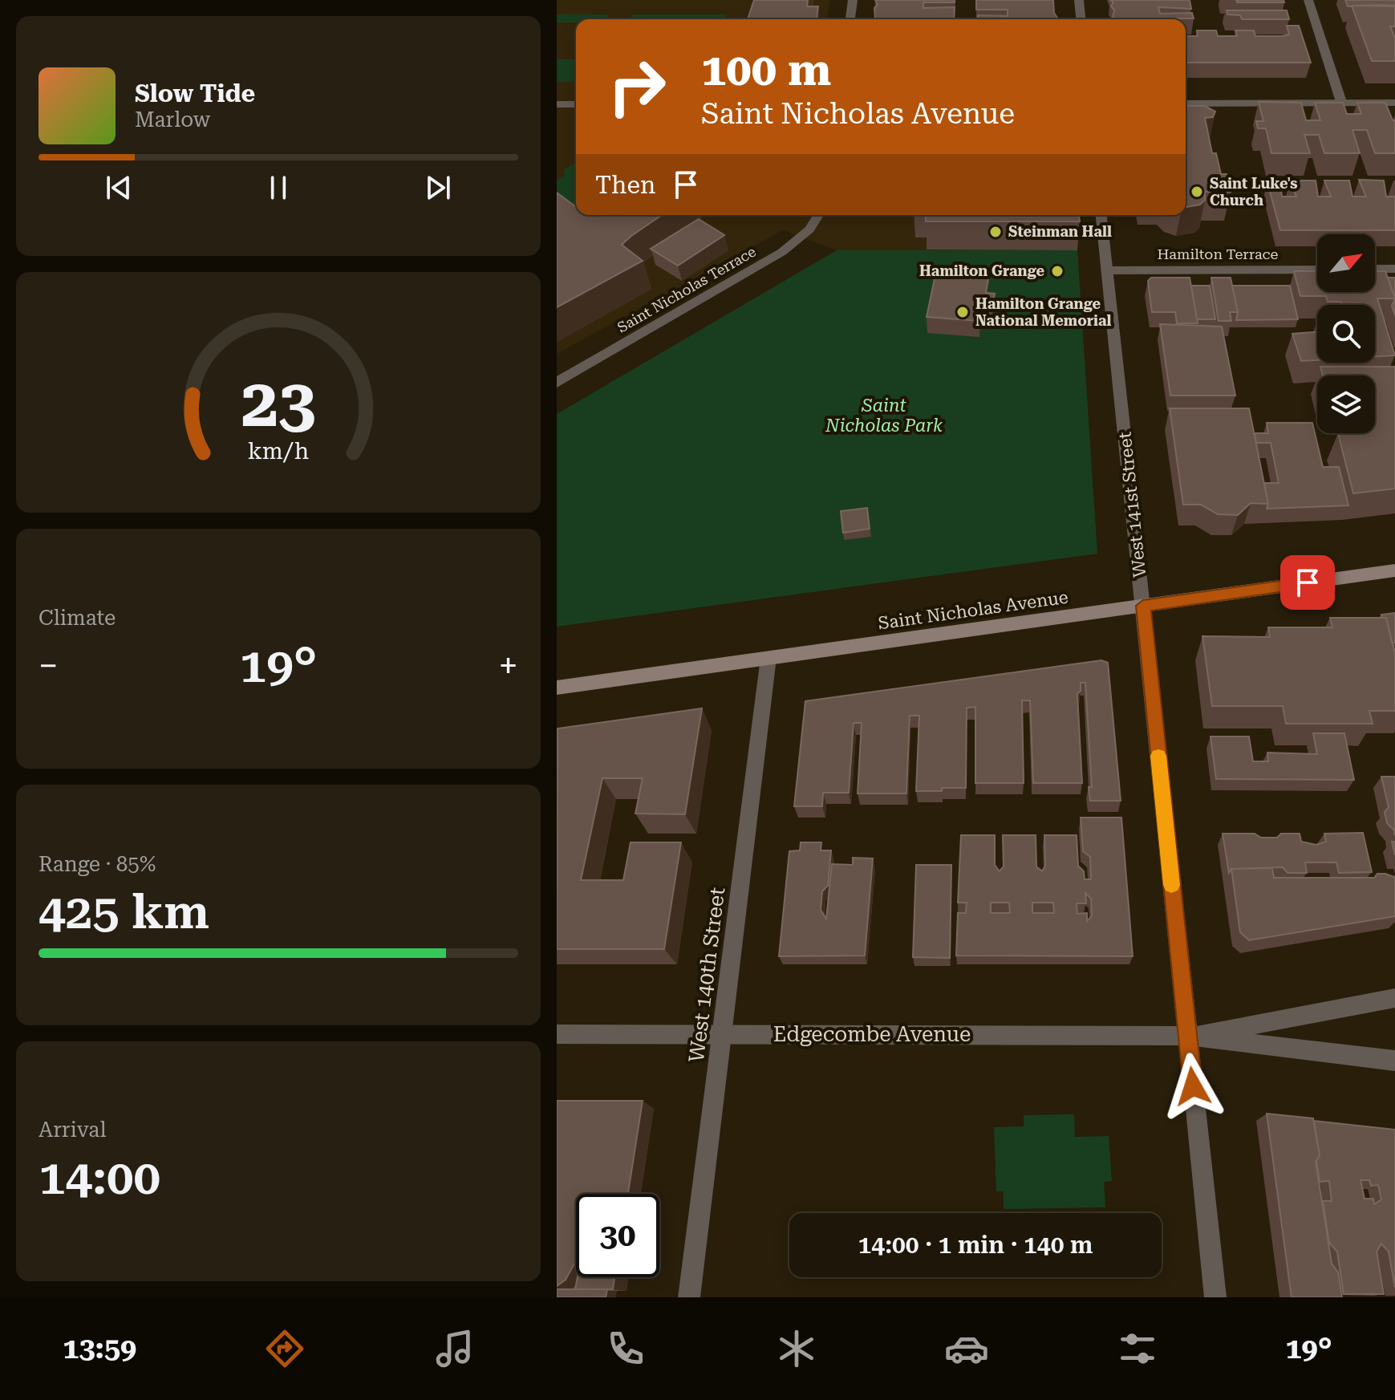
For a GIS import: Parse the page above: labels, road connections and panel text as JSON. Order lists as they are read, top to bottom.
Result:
{
  "streets": {
    "main road": ["Saint Nicholas Avenue"],
    "street": [
      "Hamilton Terrace",
      "Saint Nicholas Terrace",
      "West 141st Street",
      "West 140th Street",
      "Edgecombe Avenue"
    ]
  },
  "crossings": [
    ["Hamilton Terrace", "West 141st Street"],
    ["West 141st Street", "Saint Nicholas Avenue"],
    ["West 141st Street", "Edgecombe Avenue"],
    ["Saint Nicholas Avenue", "West 140th Street"],
    ["West 140th Street", "Edgecombe Avenue"]
  ],
  "parks": ["Saint Nicholas Park"],
  "places": [
    "Saint Luke's Church",
    "Steinman Hall",
    "Hamilton Grange",
    "Hamilton Grange National Memorial"
  ],
  "north": "top right",
  "page": {
    "turn": ["100 m", "Saint Nicholas Avenue"],
    "song": ["Slow Tide", "Marlow"],
    "then": "Then",
    "tile": [
      "Climate",
      ["Range · 85%", "425 km"],
      ["Arrival", "14:00"]
    ],
    "heat": ["−", "19°", "+"],
    "limit": "30",
    "trip": "14:00 · 1 min · 140 m",
    "tabs": ["13:59", "19°"],
    "gauge": ["23", "km/h"]
  }
}
